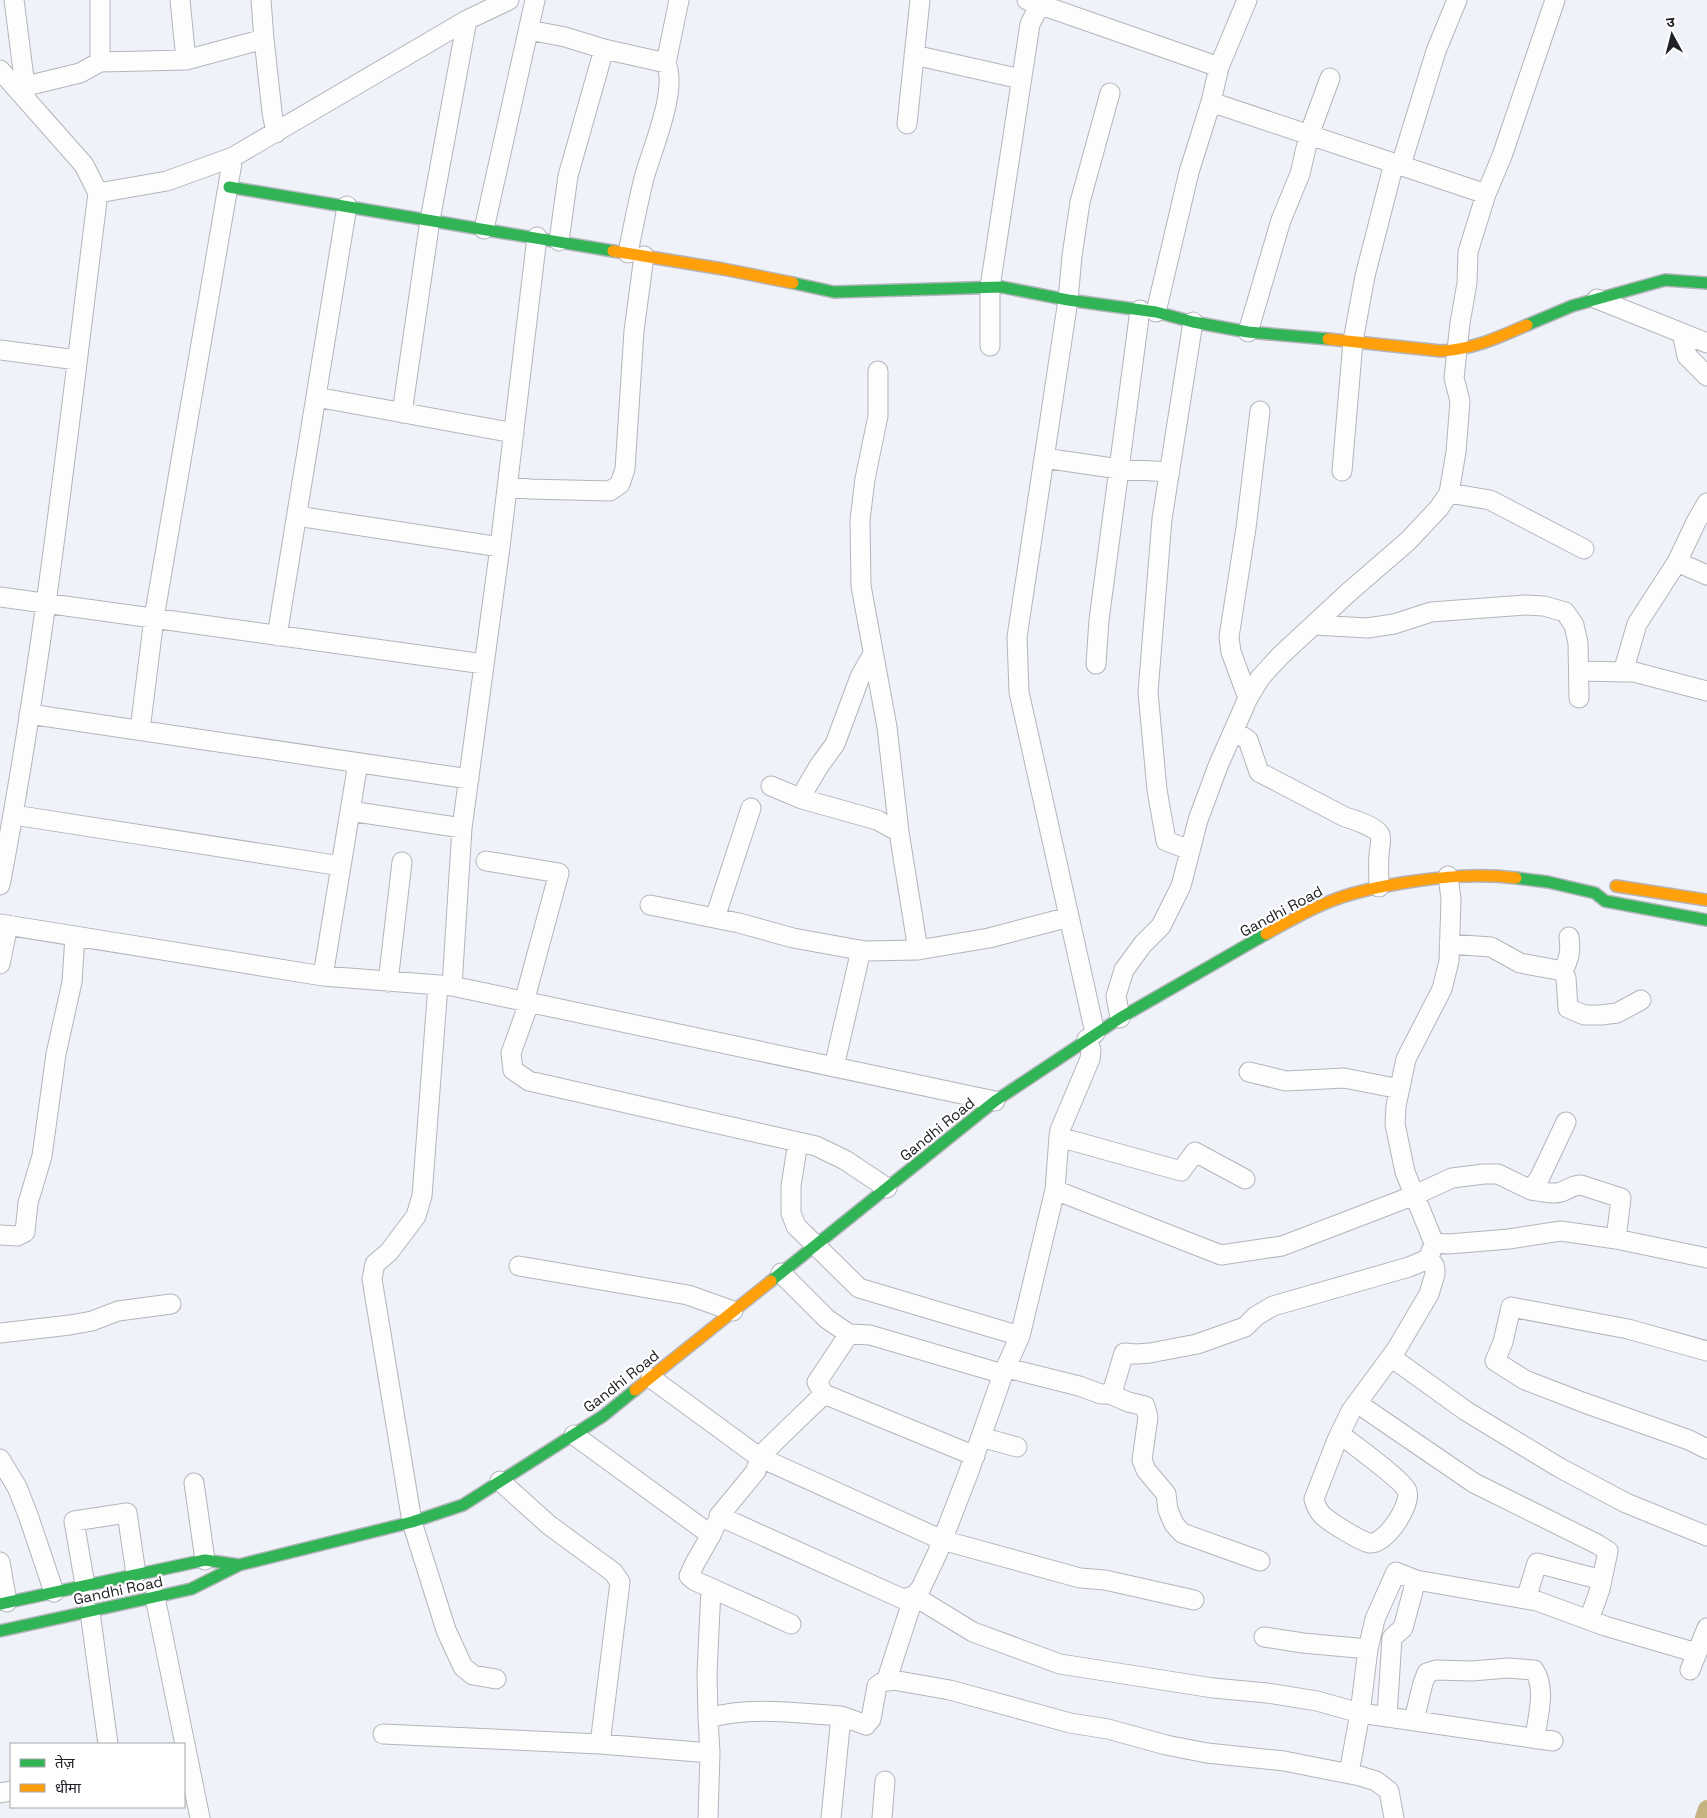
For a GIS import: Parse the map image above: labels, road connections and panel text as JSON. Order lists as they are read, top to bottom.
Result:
{
  "streets": {
    "main road": ["Gandhi Road"]
  },
  "legend": ["तेज़", "धीमा"],
  "north": "top"
}
